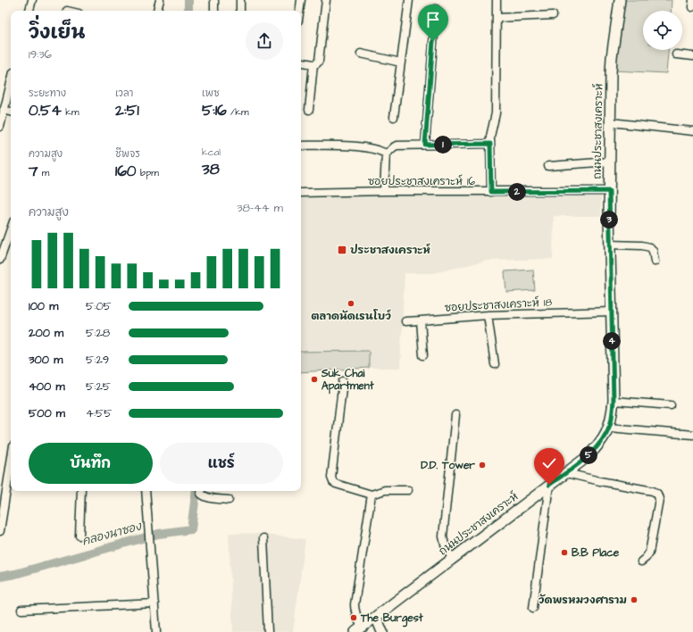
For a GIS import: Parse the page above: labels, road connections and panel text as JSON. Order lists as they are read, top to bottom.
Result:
{
  "streets": {
    "main road": ["ถนนประชาสงเคราะห์"],
    "street": ["ซอยประชาสงเคราะห์ 16", "ซอยประชาสงเคราะห์ 18"]
  },
  "crossings": [
    ["ถนนประชาสงเคราะห์", "ซอยประชาสงเคราะห์ 16"],
    ["ถนนประชาสงเคราะห์", "ซอยประชาสงเคราะห์ 18"]
  ],
  "water": ["คลองนาซอง"],
  "places": {
    "transit": ["ประชาสงเคราะห์"],
    "other": [
      "ตลาดนัดเรนโบว์",
      "Suk Chai Apartment",
      "D.D. Tower",
      "B.B Place",
      "วัดพรหมวงศาราม",
      "The Burgest"
    ]
  },
  "page": {
    "heading": ["วิ่งเย็น", "19:36"],
    "stats": [
      ["ระยะทาง", "0.54 km"],
      ["เวลา", "2:51"],
      ["เพซ", "5:16 /km"],
      ["ความสูง", "7 m"],
      ["ชีพจร", "160 bpm"],
      ["kcal", "38"]
    ],
    "pins": [
      "1",
      "2",
      "3",
      "4",
      "5"
    ],
    "chart": ["ความสูง", "38–44 m"],
    "list": [
      {
        "name": "100 m",
        "note": "5:05"
      },
      {
        "name": "200 m",
        "note": "5:28"
      },
      {
        "name": "300 m",
        "note": "5:29"
      },
      {
        "name": "400 m",
        "note": "5:25"
      },
      {
        "name": "500 m",
        "note": "4:55"
      }
    ],
    "buttons": ["บันทึก", "แชร์"]
  }
}
